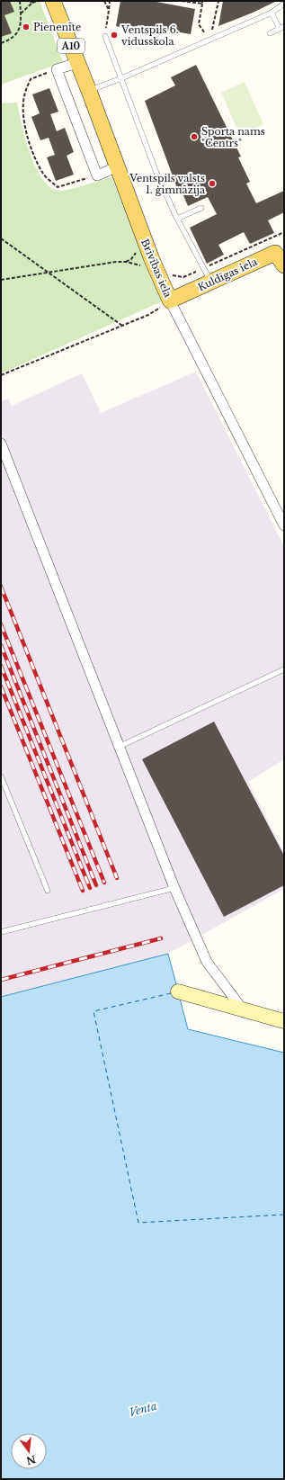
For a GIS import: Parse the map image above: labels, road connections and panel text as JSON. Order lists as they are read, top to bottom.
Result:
{
  "streets": {
    "main road": ["A10", "Brīvības iela", "Kuldīgas iela"]
  },
  "crossings": [
    ["Brīvības iela", "Kuldīgas iela"]
  ],
  "water": ["Venta"],
  "places": [
    "Pienenīte",
    "Ventspils 6. vidusskola",
    "Sporta nams \"Centrs\"",
    "Ventspils valsts 1. ģimnāzija"
  ],
  "north": "bottom"
}
